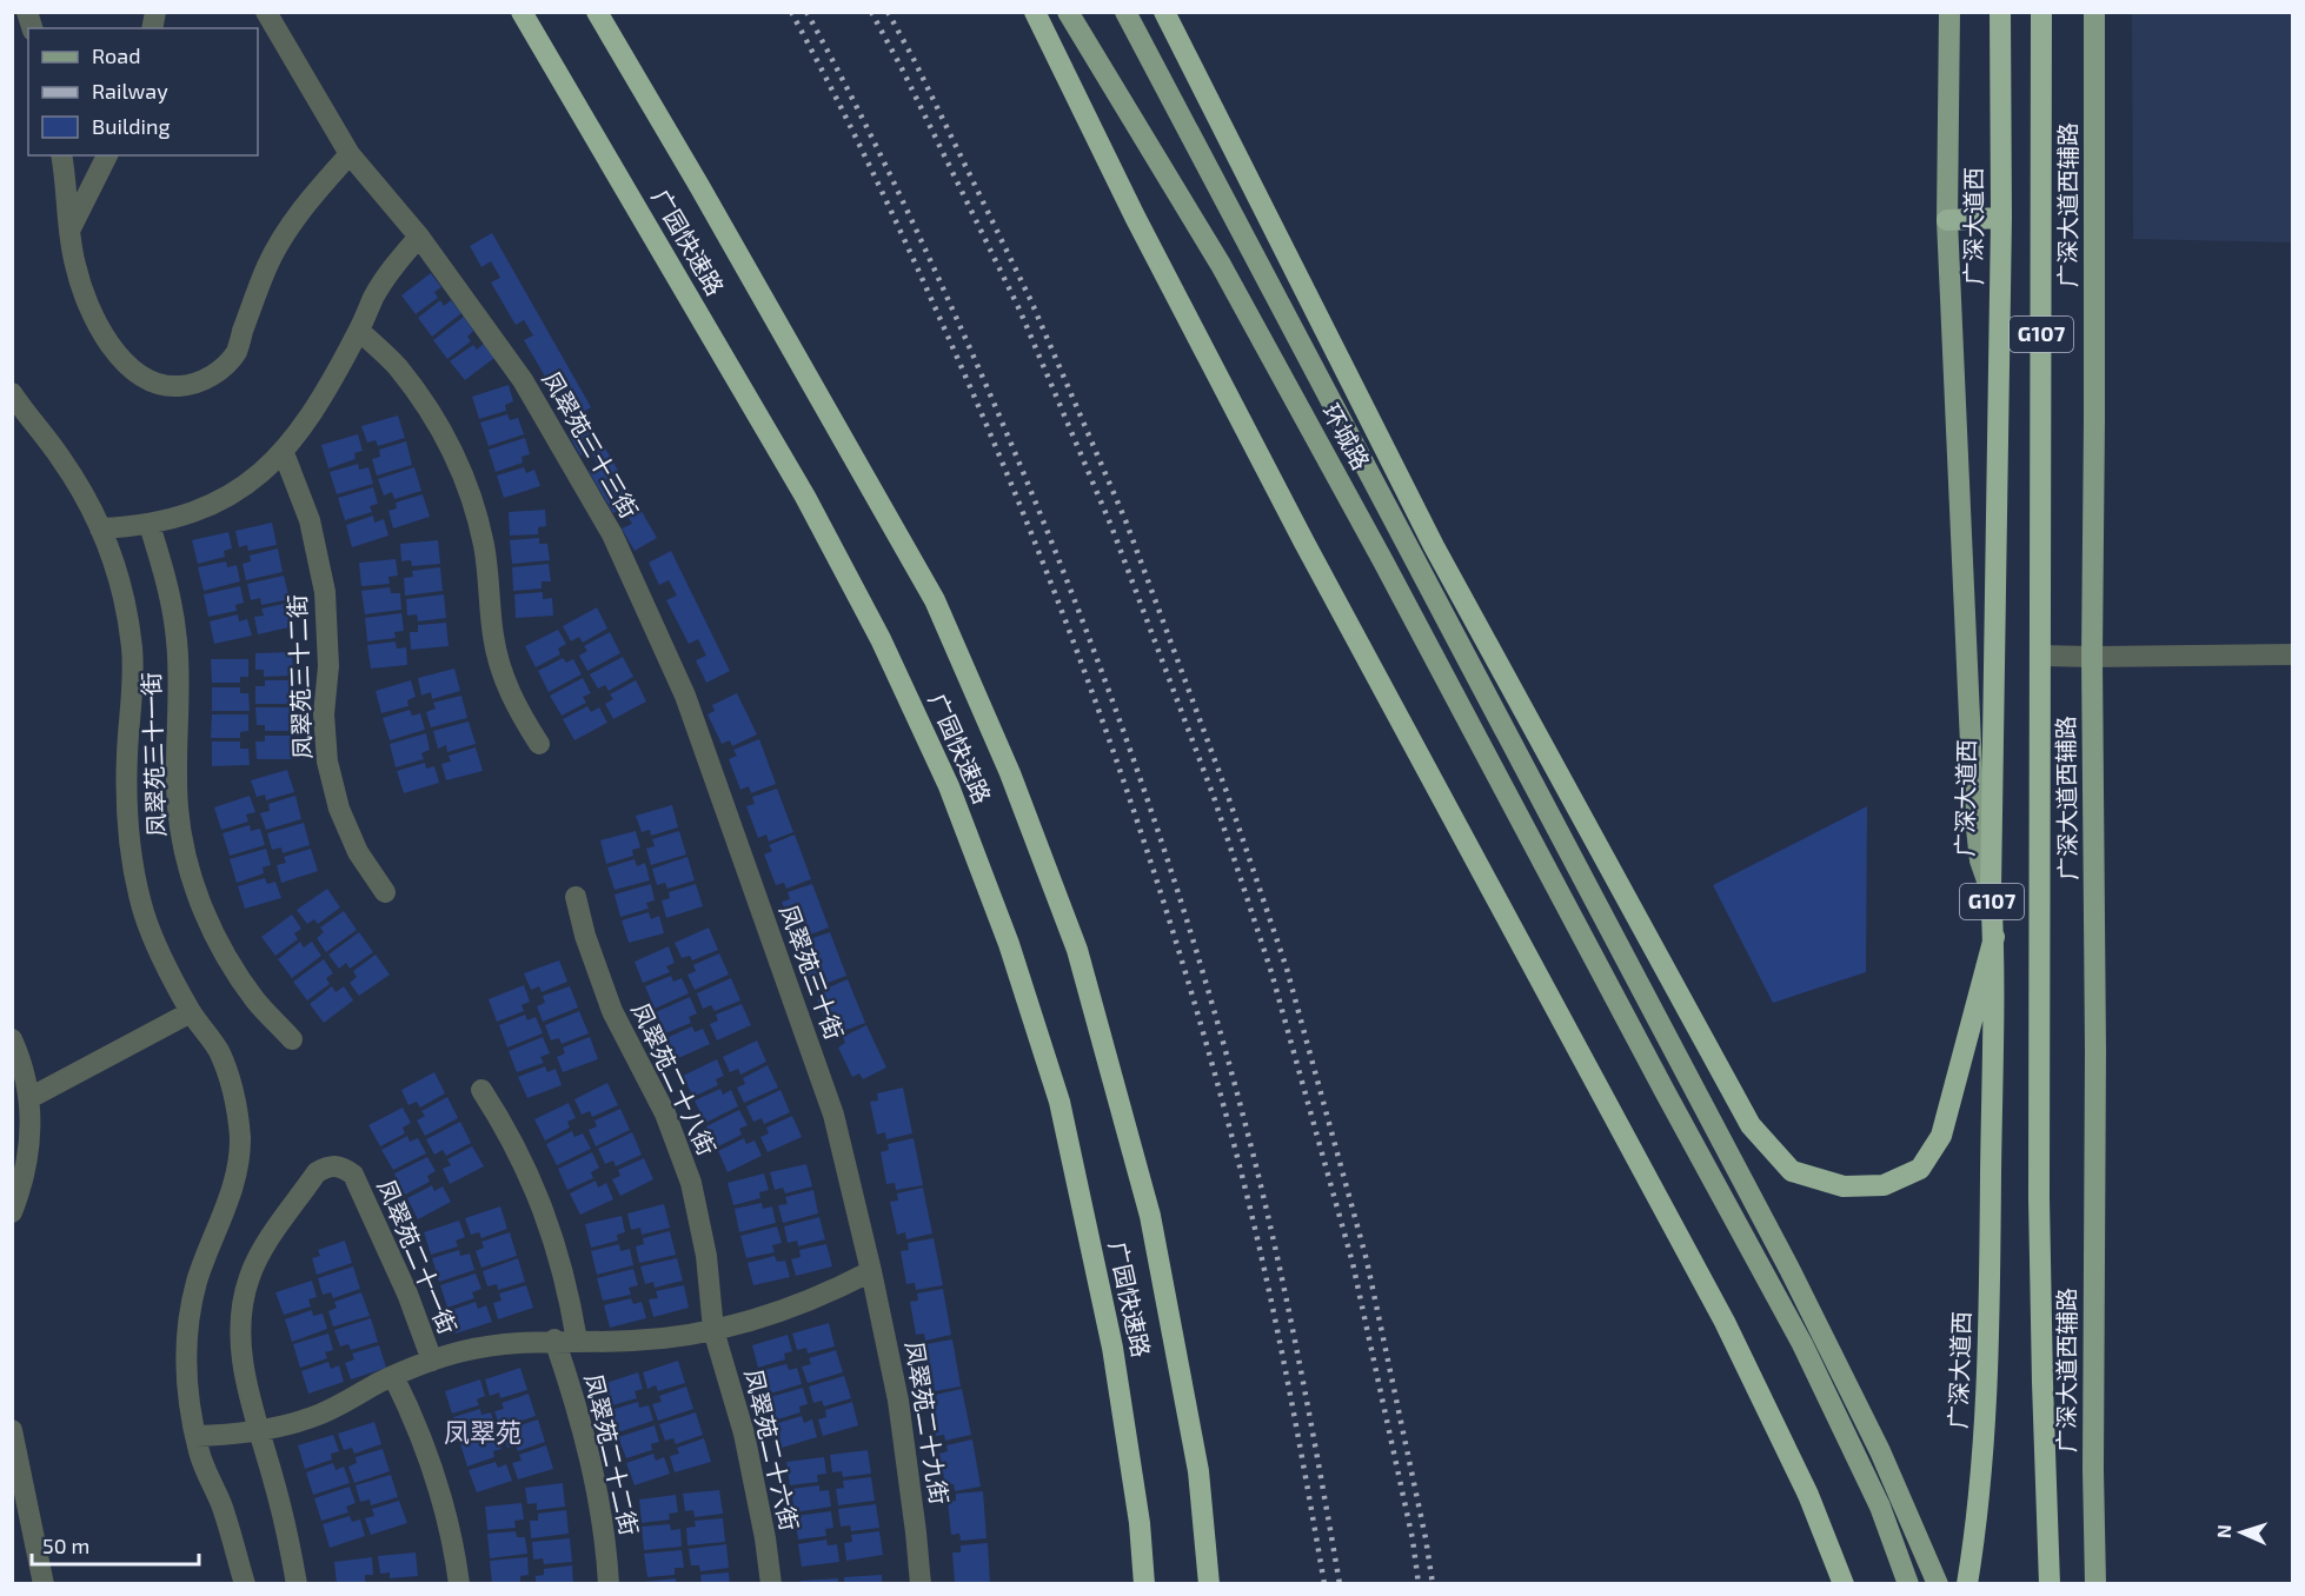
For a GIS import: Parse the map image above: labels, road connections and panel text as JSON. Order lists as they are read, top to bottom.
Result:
{
  "streets": {
    "highway": ["广深大道西", "广园快速路", "G107"],
    "main road": ["广深大道西辅路", "环城路"],
    "street": [
      "凤翠苑三十三街",
      "凤翠苑三十二街",
      "凤翠苑三十一街",
      "凤翠苑三十街",
      "凤翠苑二十八街",
      "凤翠苑二十一街",
      "凤翠苑二十九街",
      "凤翠苑二十六街",
      "凤翠苑二十二街"
    ]
  },
  "crossings": [
    ["凤翠苑三十三街", "凤翠苑三十街"],
    ["凤翠苑三十街", "凤翠苑二十九街"],
    ["凤翠苑二十八街", "凤翠苑二十六街"]
  ],
  "districts": ["凤翠苑"],
  "legend": ["Road", "Railway", "Building"],
  "scale_bar": "50 m",
  "north": "left"
}
